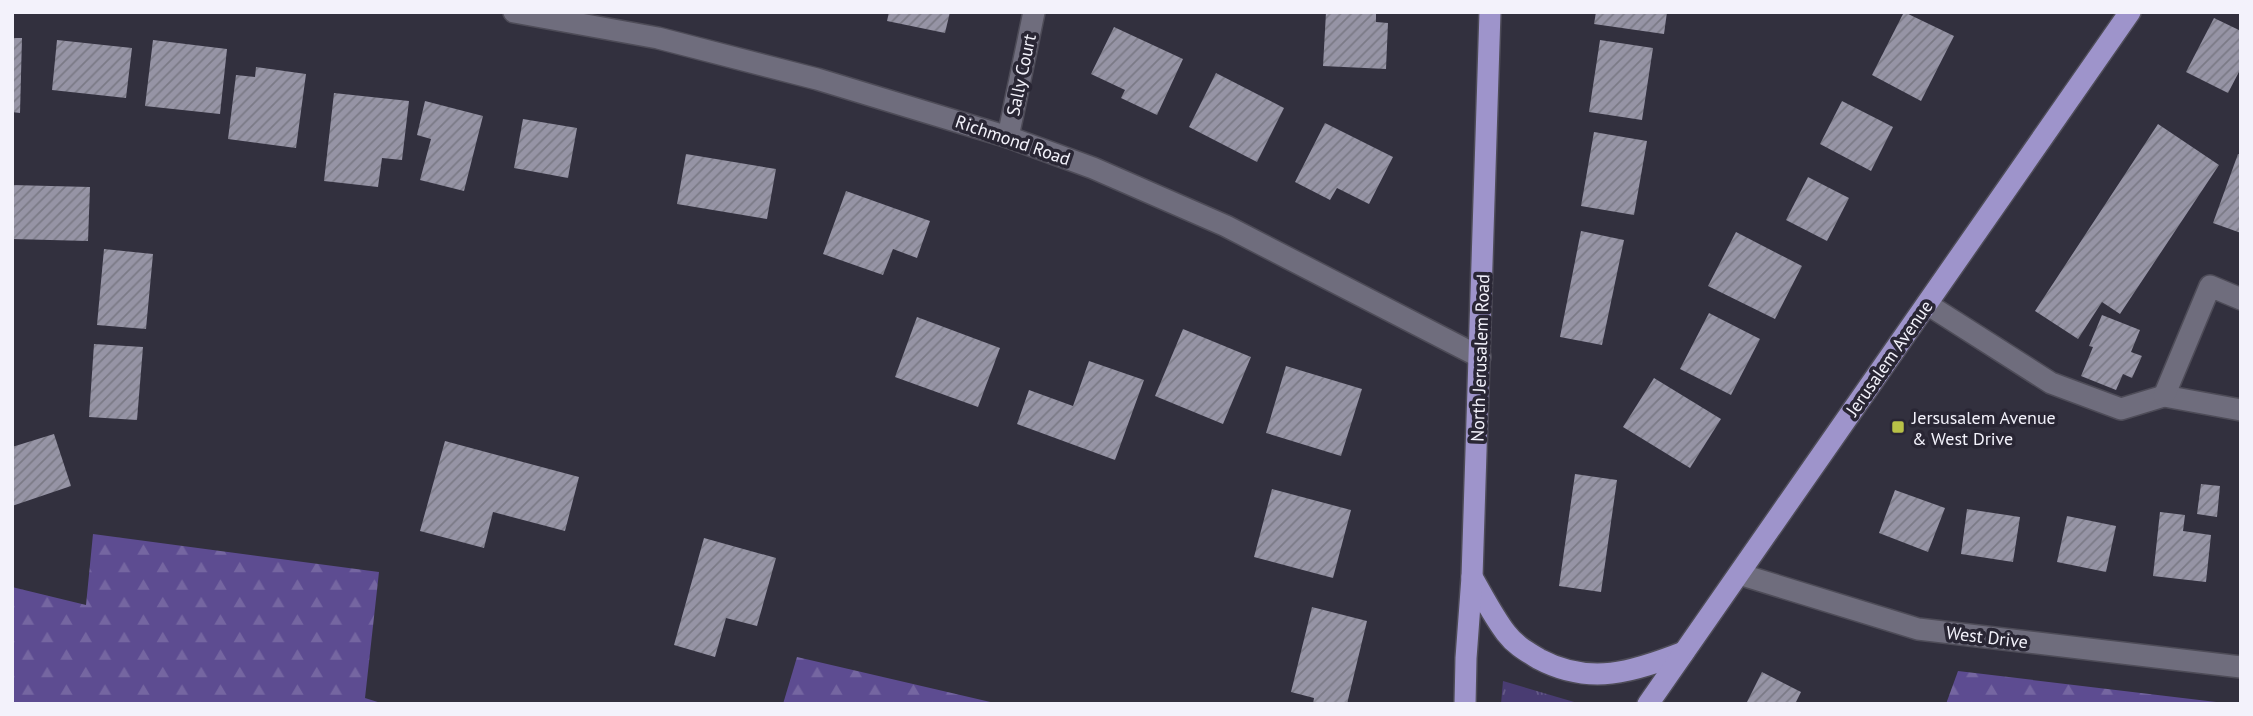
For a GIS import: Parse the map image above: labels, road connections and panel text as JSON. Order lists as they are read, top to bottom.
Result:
{
  "streets": {
    "main road": ["North Jerusalem Road", "Jerusalem Avenue"],
    "street": ["Sally Court", "Richmond Road", "West Drive"]
  },
  "crossings": [
    ["Sally Court", "Richmond Road"],
    ["Richmond Road", "North Jerusalem Road"],
    ["Jerusalem Avenue", "West Drive"]
  ],
  "places": {
    "transit": ["Jersusalem Avenue & West Drive"]
  }
}
